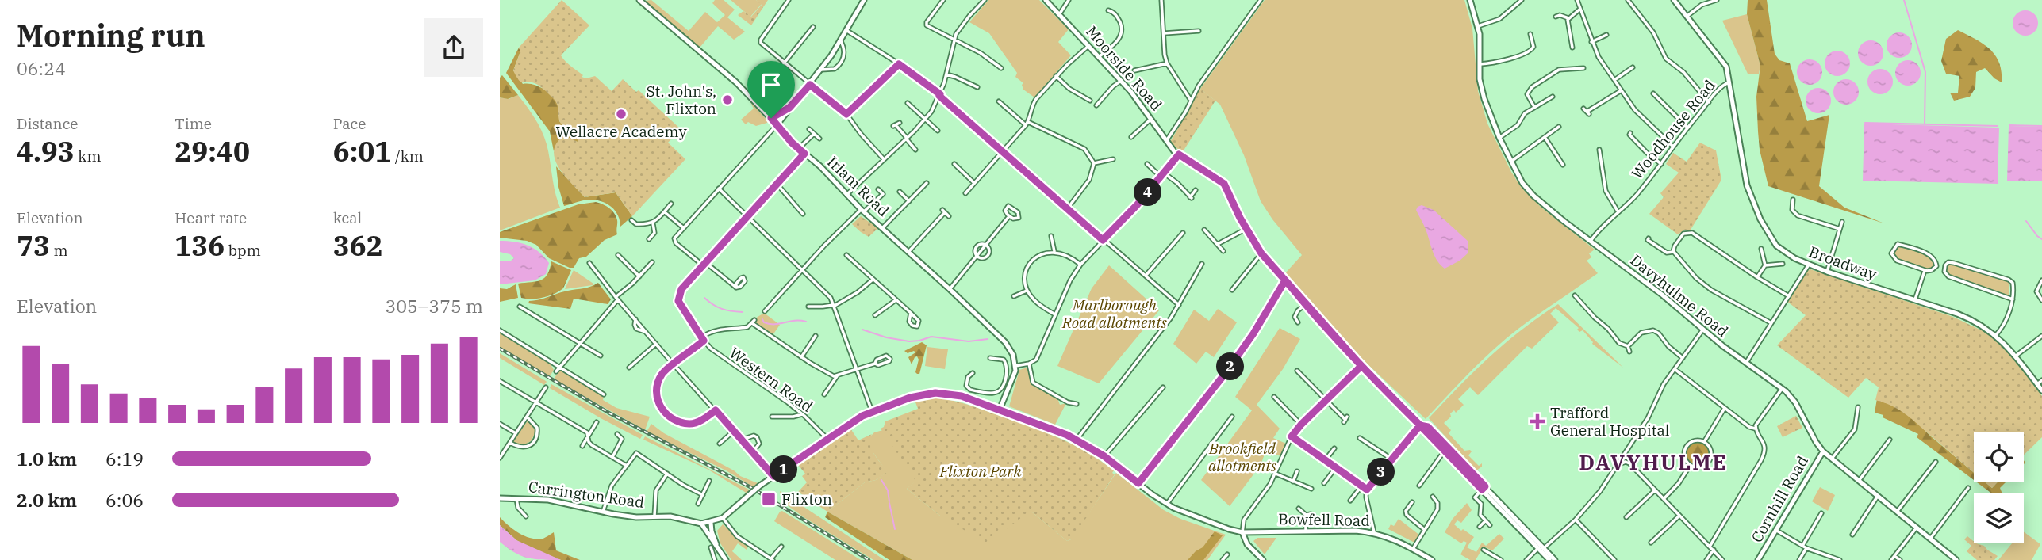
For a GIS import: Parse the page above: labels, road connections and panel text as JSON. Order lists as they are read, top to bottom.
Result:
{
  "streets": {
    "street": [
      "Moorside Road",
      "Woodhouse Road",
      "Irlam Road",
      "Broadway",
      "Davyhulme Road",
      "Western Road",
      "Carrington Road",
      "Cornhill Road",
      "Bowfell Road"
    ]
  },
  "crossings": [
    ["Woodhouse Road", "Broadway"],
    ["Woodhouse Road", "Davyhulme Road"],
    ["Davyhulme Road", "Cornhill Road"],
    ["Western Road", "Carrington Road"],
    ["Carrington Road", "Bowfell Road"]
  ],
  "districts": ["DAVYHULME"],
  "parks": ["Marlborough Road allotments", "Brookfield allotments", "Flixton Park"],
  "places": {
    "other": ["St. John's, Flixton", "Wellacre Academy"],
    "health": ["Trafford General Hospital"],
    "transit": ["Flixton"]
  },
  "page": {
    "heading": ["Morning run", "06:24"],
    "stats": [
      ["Distance", "4.93 km"],
      ["Time", "29:40"],
      ["Pace", "6:01 /km"],
      ["Elevation", "73 m"],
      ["Heart rate", "136 bpm"],
      ["kcal", "362"]
    ],
    "pins": [
      "4",
      "2",
      "1",
      "3"
    ],
    "chart": ["Elevation", "305–375 m"],
    "list": [
      {
        "name": "1.0 km",
        "note": "6:19"
      },
      {
        "name": "2.0 km",
        "note": "6:06"
      }
    ]
  }
}
